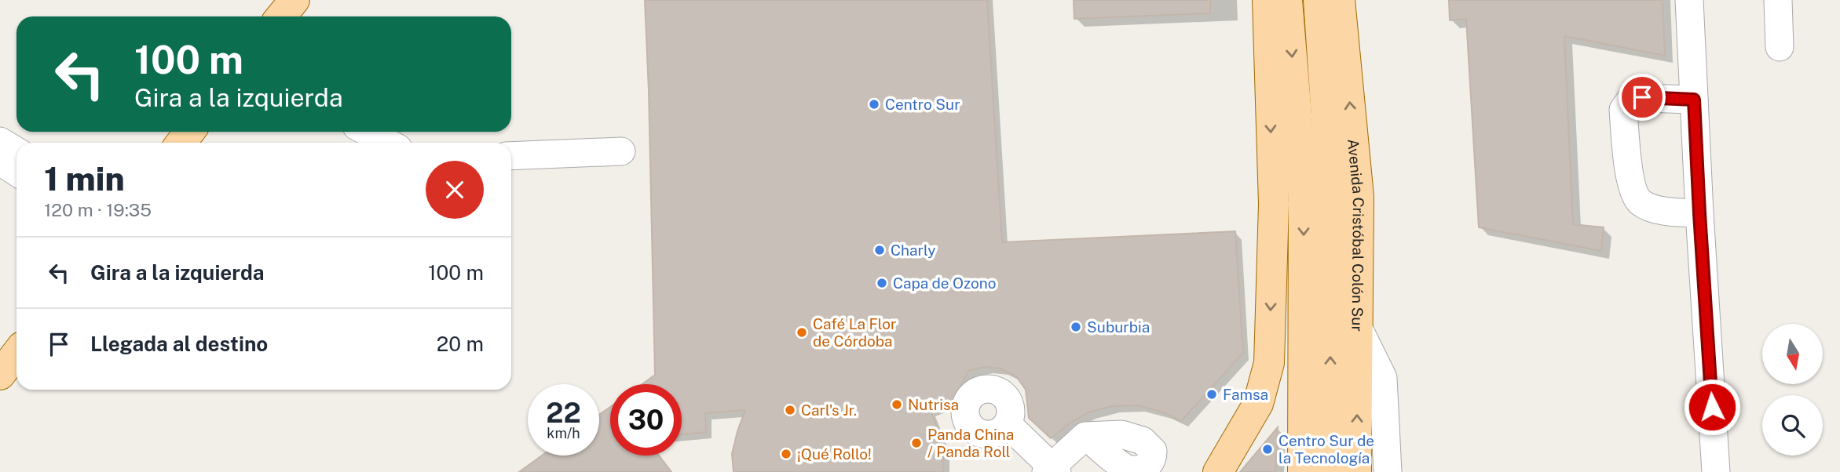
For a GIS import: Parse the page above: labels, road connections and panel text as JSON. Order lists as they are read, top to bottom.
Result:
{
  "streets": {
    "main road": ["Avenida Cristóbal Colón Sur"]
  },
  "places": [
    "Centro Sur",
    "Charly",
    "Capa de Ozono",
    "Suburbia",
    "Café La Flor de Córdoba",
    "Famsa",
    "Nutrisa",
    "Carl's Jr.",
    "Panda China / Panda Roll",
    "Centro Sur de la Tecnología",
    "¡Qué Rollo!"
  ],
  "north": "bottom",
  "page": {
    "turn": ["100 m", "Gira a la izquierda"],
    "heading": ["1 min", "120 m · 19:35"],
    "list": [
      {
        "name": "Gira a la izquierda",
        "value": "100 m"
      },
      {
        "name": "Llegada al destino",
        "value": "20 m"
      }
    ],
    "speed": "22 km/h",
    "limit": "30"
  }
}
